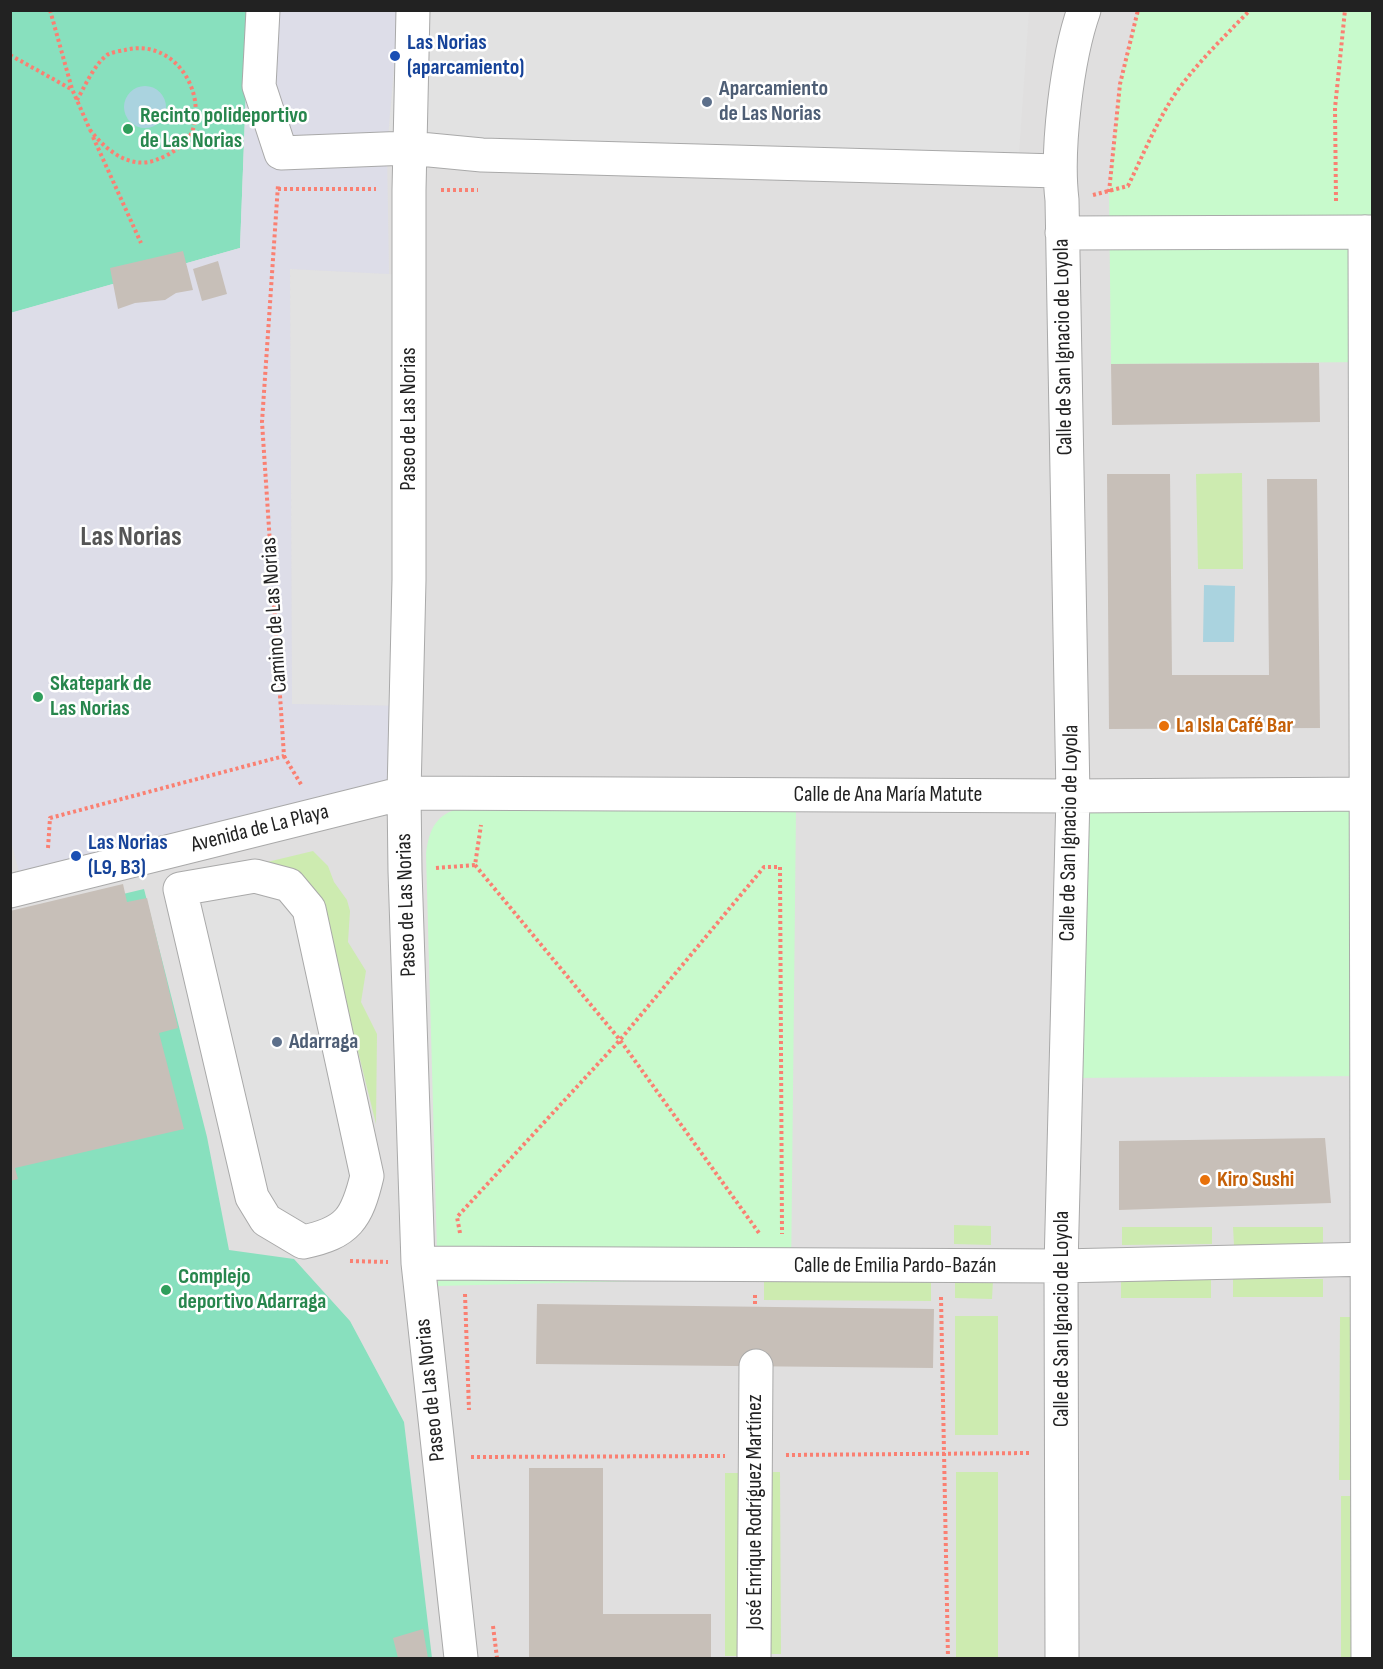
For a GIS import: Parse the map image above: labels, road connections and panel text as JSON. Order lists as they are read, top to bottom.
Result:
{
  "streets": {
    "street": [
      "Calle de San Ignacio de Loyola",
      "Paseo de Las Norias",
      "Calle de Ana María Matute",
      "Avenida de La Playa",
      "Calle de Emilia Pardo-Bazán",
      "José Enrique Rodríguez Martínez"
    ],
    "path": ["Camino de Las Norias"]
  },
  "crossings": [
    ["Calle de San Ignacio de Loyola", "Calle de Ana María Matute"],
    ["Calle de San Ignacio de Loyola", "Calle de Emilia Pardo-Bazán"],
    ["Paseo de Las Norias", "Calle de Ana María Matute"],
    ["Paseo de Las Norias", "Avenida de La Playa"],
    ["Paseo de Las Norias", "Calle de Emilia Pardo-Bazán"],
    ["Calle de Ana María Matute", "Avenida de La Playa"]
  ],
  "districts": ["Las Norias"],
  "places": [
    "Las Norias (aparcamiento)",
    "Aparcamiento de Las Norias",
    "Recinto polideportivo de Las Norias",
    "Skatepark de Las Norias",
    "La Isla Café Bar",
    "Las Norias (L9, B3)",
    "Adarraga",
    "Kiro Sushi",
    "Complejo deportivo Adarraga"
  ]
}
